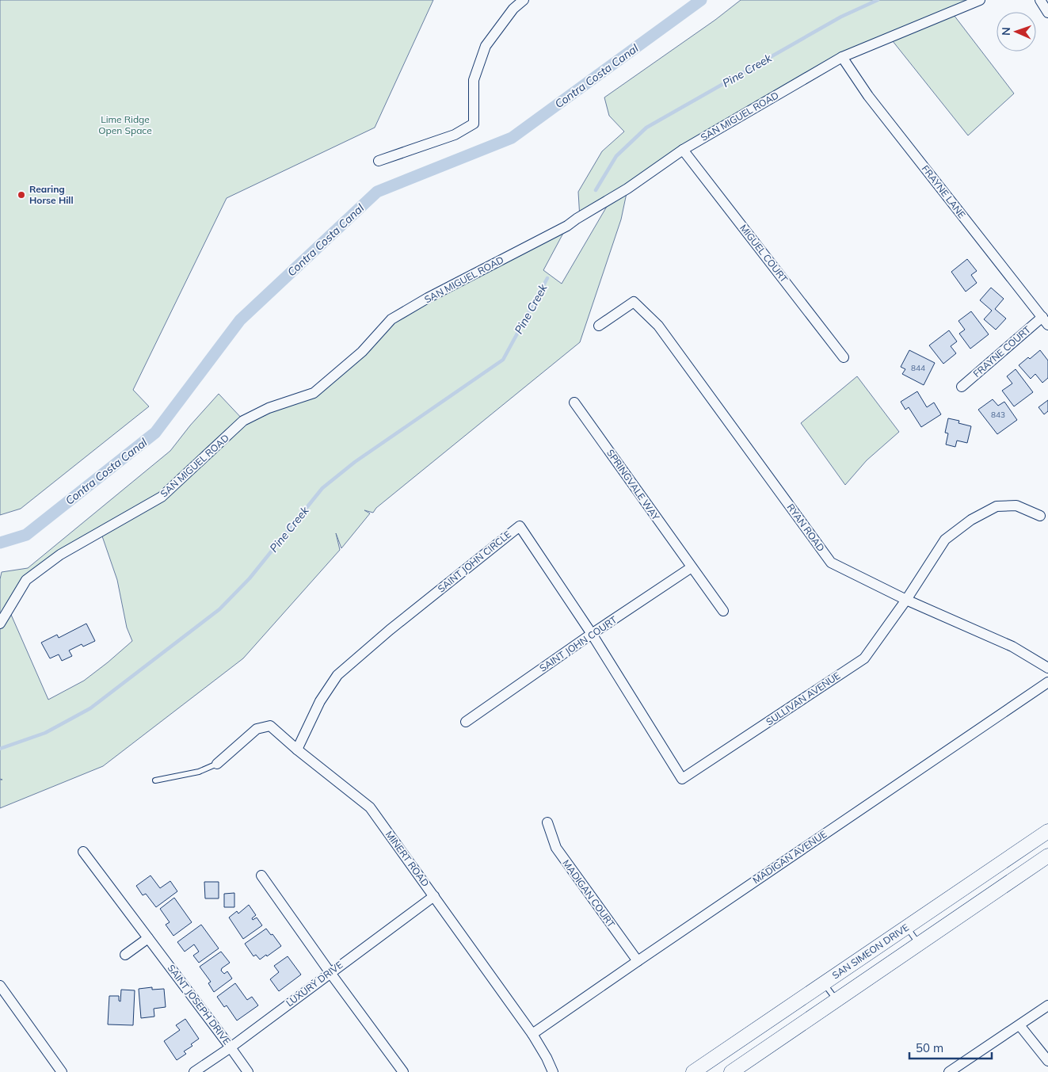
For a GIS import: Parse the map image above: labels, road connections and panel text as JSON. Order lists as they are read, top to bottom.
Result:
{
  "streets": {
    "street": [
      "SAN MIGUEL ROAD",
      "FRAYNE LANE",
      "MIGUEL COURT",
      "FRAYNE COURT",
      "SPRINGVALE WAY",
      "RYAN ROAD",
      "SAINT JOHN CIRCLE",
      "SAINT JOHN COURT",
      "SULLIVAN AVENUE",
      "MADIGAN AVENUE",
      "MINERT ROAD",
      "MADIGAN COURT",
      "SAN SIMEON DRIVE",
      "LUXURY DRIVE",
      "SAINT JOSEPH DRIVE"
    ]
  },
  "crossings": [
    ["SAN MIGUEL ROAD", "FRAYNE LANE"],
    ["SAN MIGUEL ROAD", "MIGUEL COURT"],
    ["FRAYNE LANE", "FRAYNE COURT"],
    ["SPRINGVALE WAY", "SAINT JOHN COURT"],
    ["RYAN ROAD", "SULLIVAN AVENUE"],
    ["SAINT JOHN CIRCLE", "SAINT JOHN COURT"],
    ["SAINT JOHN CIRCLE", "SULLIVAN AVENUE"],
    ["SAINT JOHN CIRCLE", "MINERT ROAD"],
    ["MADIGAN AVENUE", "MINERT ROAD"],
    ["MADIGAN AVENUE", "MADIGAN COURT"],
    ["MINERT ROAD", "LUXURY DRIVE"],
    ["LUXURY DRIVE", "SAINT JOSEPH DRIVE"]
  ],
  "water": ["Pine Creek", "Contra Costa Canal"],
  "parks": ["Lime Ridge Open Space"],
  "places": ["Rearing Horse Hill"],
  "house_numbers": ["844", "843"],
  "scale_bar": "50 m",
  "north": "left"
}
